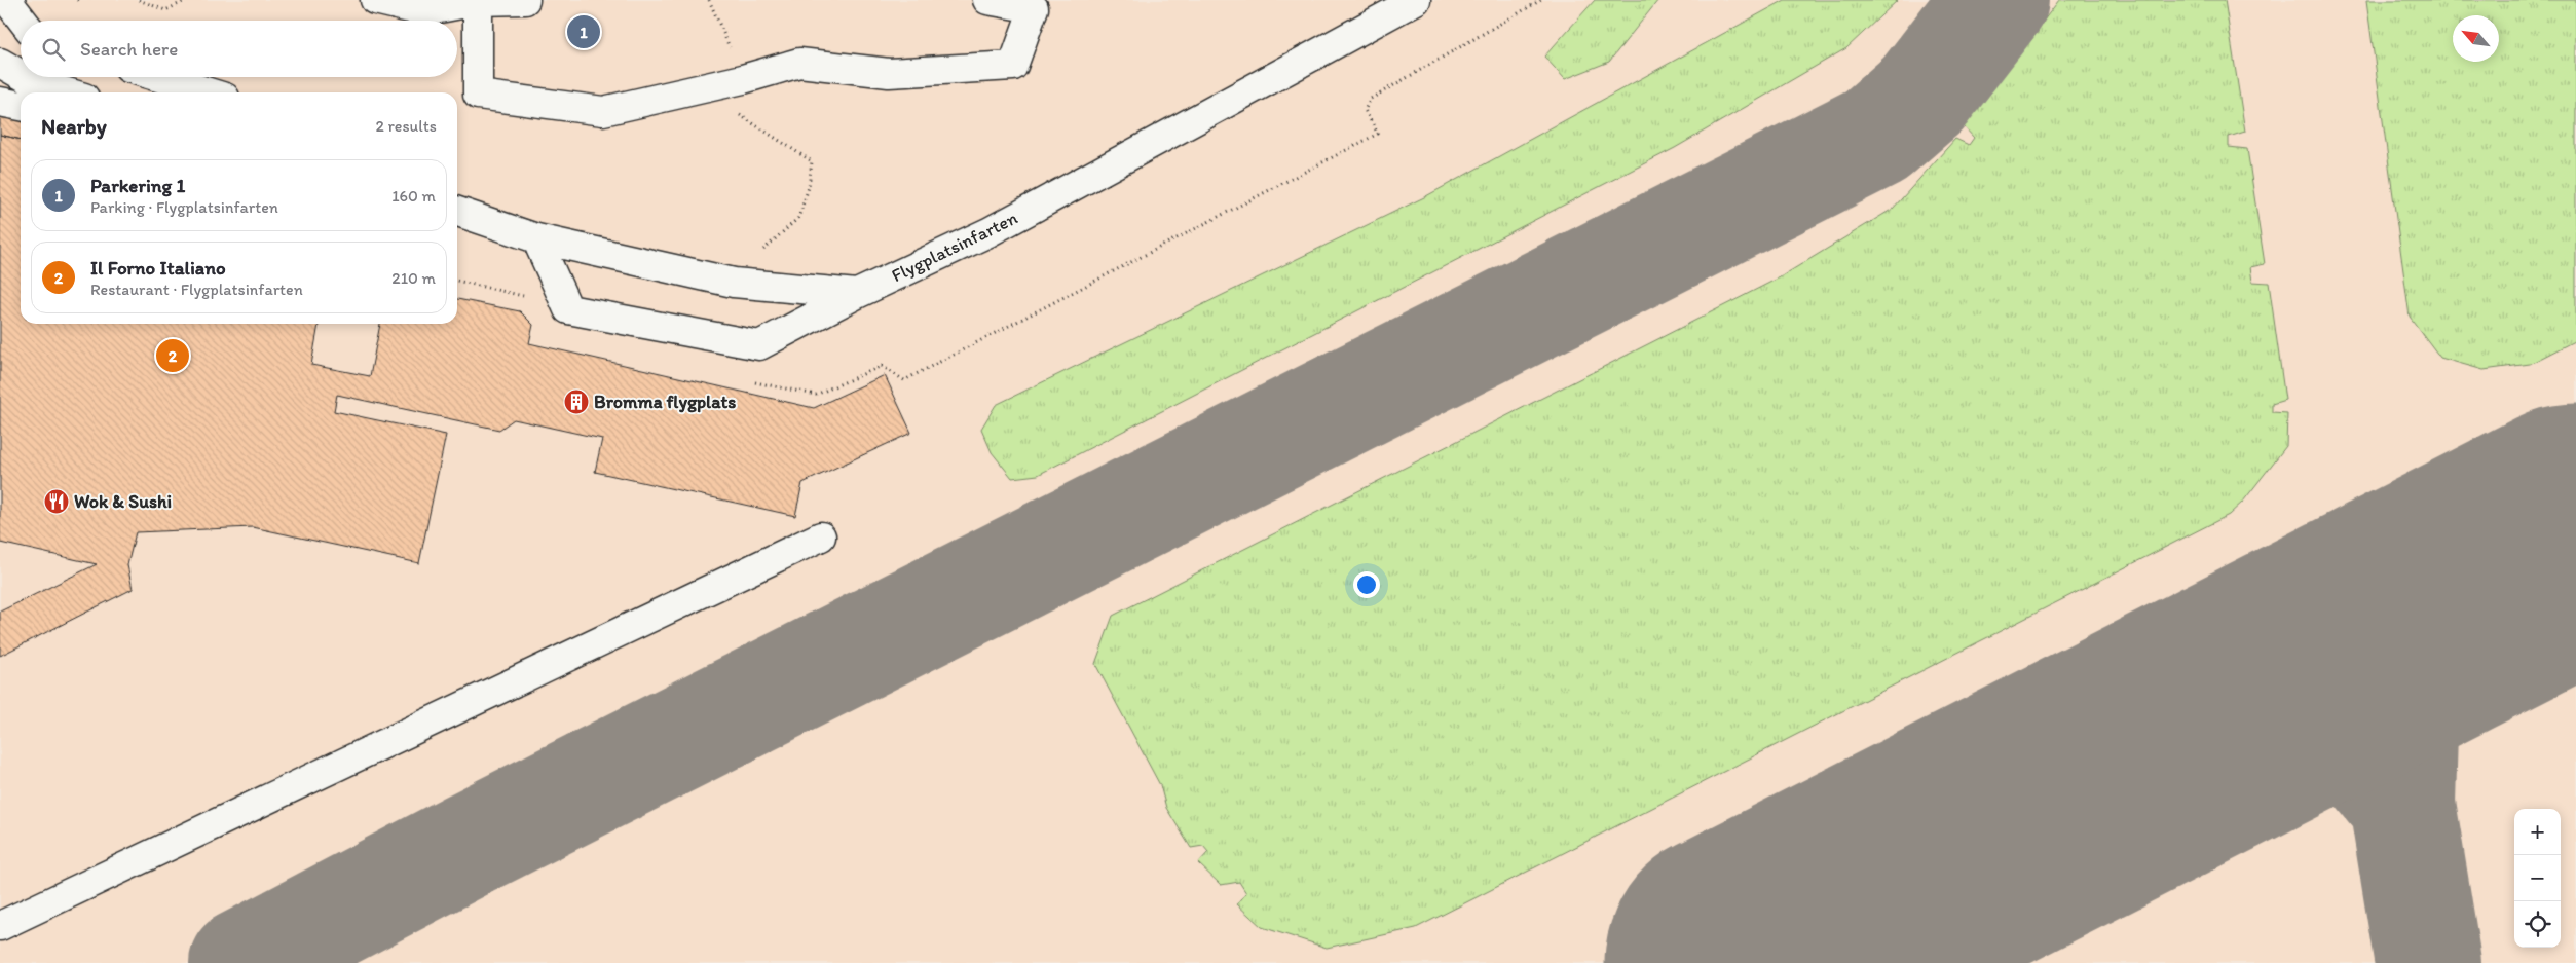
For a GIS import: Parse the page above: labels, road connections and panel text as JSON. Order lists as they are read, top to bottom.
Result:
{
  "streets": {
    "street": ["Flygplatsinfarten"]
  },
  "places": {
    "building": ["Bromma flygplats"],
    "restaurant": ["Wok & Sushi"]
  },
  "north": "top left",
  "page": {
    "pins": ["1", "2"],
    "search": "Search here",
    "heading": ["Nearby", "2 results"],
    "list": [
      {
        "mark": "1",
        "name": "Parkering 1",
        "note": "Parking · Flygplatsinfarten",
        "value": "160 m"
      },
      {
        "mark": "2",
        "name": "Il Forno Italiano",
        "note": "Restaurant · Flygplatsinfarten",
        "value": "210 m"
      }
    ],
    "map_buttons": ["+", "−"]
  }
}
